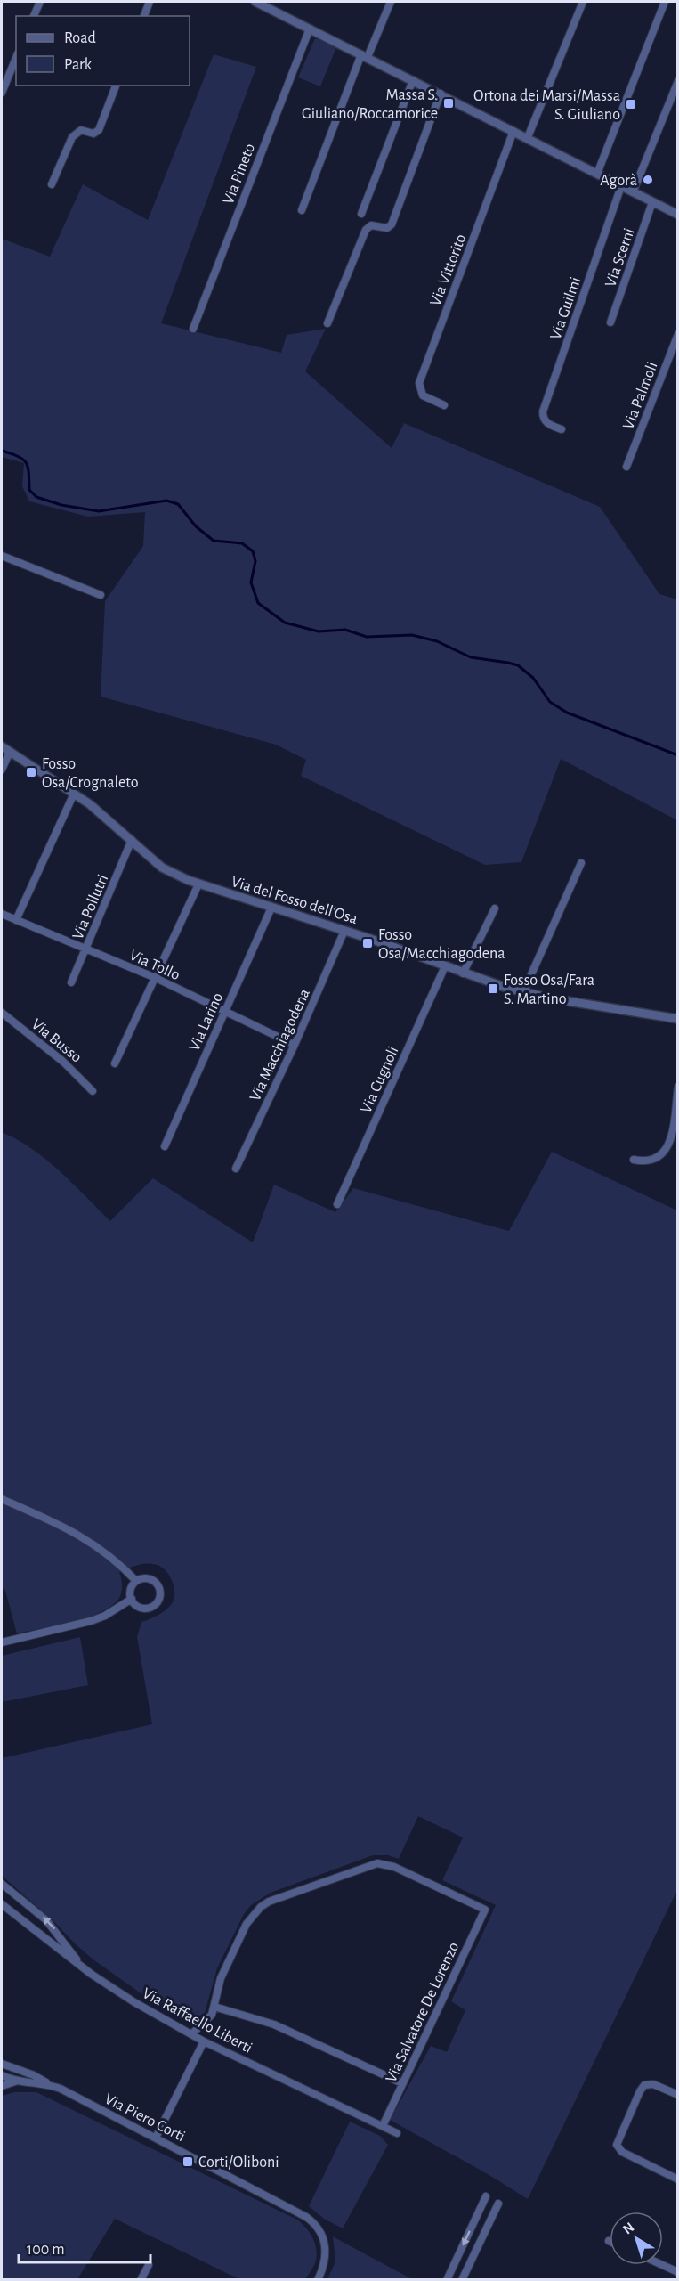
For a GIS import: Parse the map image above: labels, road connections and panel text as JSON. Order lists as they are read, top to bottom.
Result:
{
  "streets": {
    "street": [
      "Via Pineto",
      "Via Scerni",
      "Via Vittorito",
      "Via Guilmi",
      "Via Palmoli",
      "Via del Fosso dell'Osa",
      "Via Pollutri",
      "Via Tollo",
      "Via Larino",
      "Via Busso",
      "Via Macchiagodena",
      "Via Cugnoli",
      "Via Salvatore De Lorenzo",
      "Via Raffaello Liberti",
      "Via Piero Corti"
    ]
  },
  "crossings": [
    ["Via del Fosso dell'Osa", "Via Pollutri"],
    ["Via del Fosso dell'Osa", "Via Larino"],
    ["Via del Fosso dell'Osa", "Via Macchiagodena"],
    ["Via del Fosso dell'Osa", "Via Cugnoli"],
    ["Via Pollutri", "Via Tollo"],
    ["Via Tollo", "Via Larino"],
    ["Via Tollo", "Via Macchiagodena"],
    ["Via Salvatore De Lorenzo", "Via Raffaello Liberti"]
  ],
  "places": {
    "transit": [
      "Massa S. Giuliano/Roccamorice",
      "Ortona dei Marsi/Massa S. Giuliano",
      "Fosso Osa/Crognaleto",
      "Fosso Osa/Macchiagodena",
      "Fosso Osa/Fara S. Martino",
      "Corti/Oliboni"
    ],
    "other": ["Agorà"]
  },
  "legend": ["Road", "Park"],
  "scale_bar": "100 m",
  "north": "top left"
}
